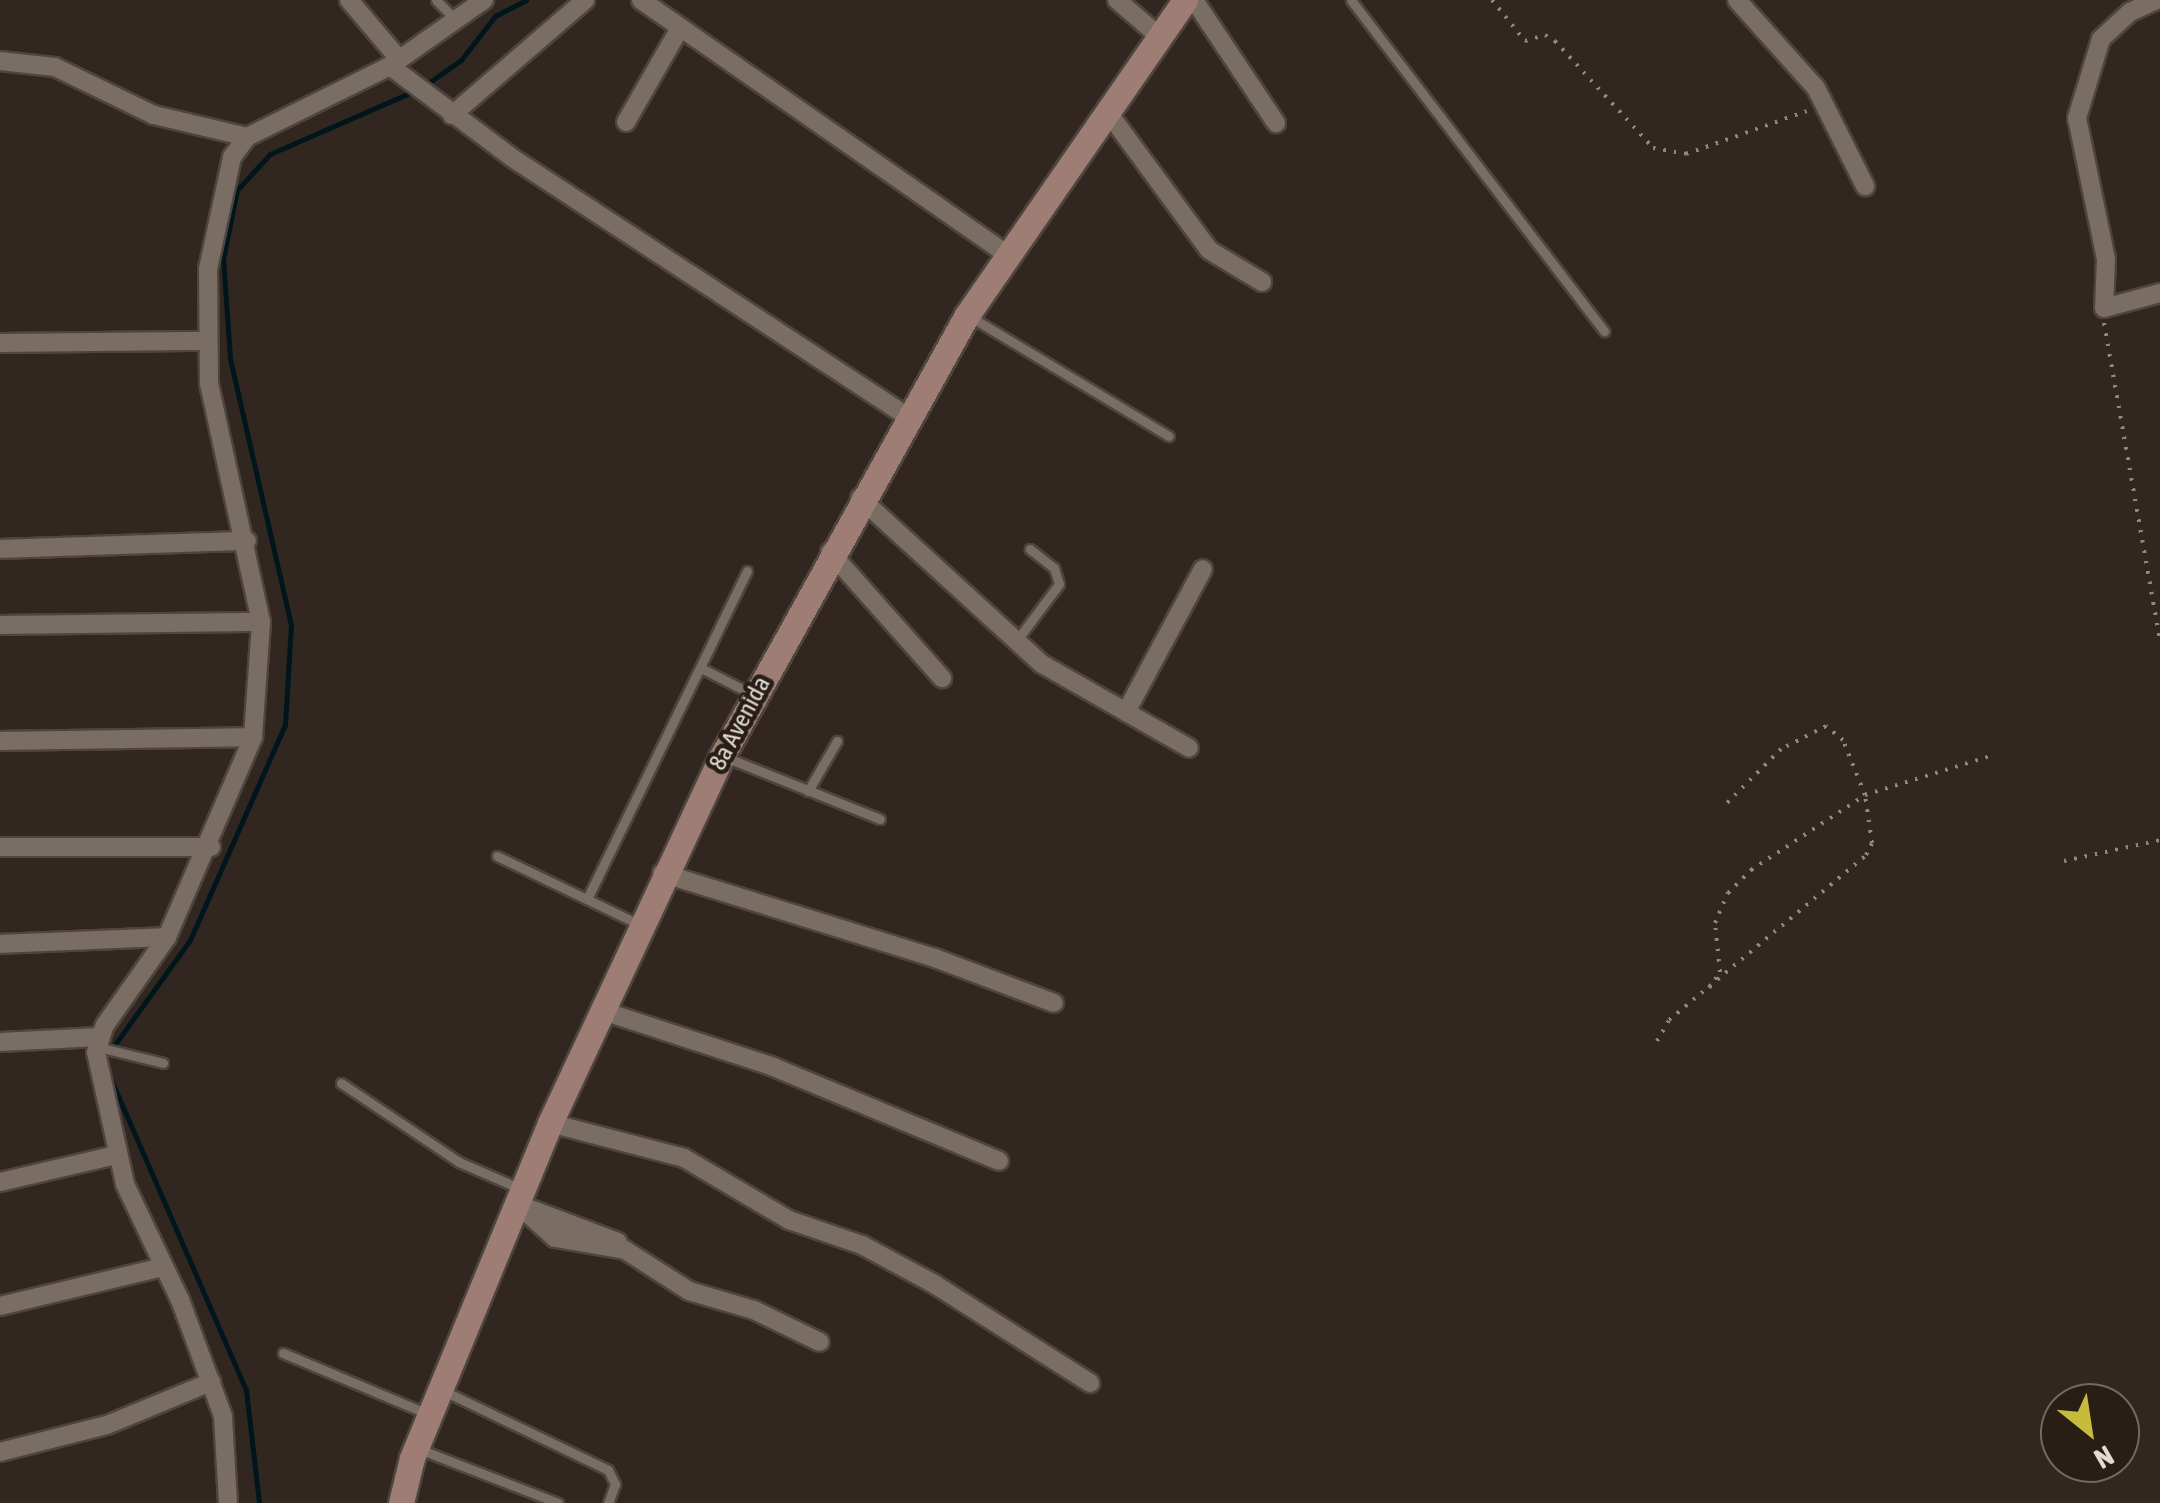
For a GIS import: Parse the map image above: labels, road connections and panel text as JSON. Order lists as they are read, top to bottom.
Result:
{
  "streets": {
    "street": ["8a Avenida"]
  },
  "north": "bottom right"
}
